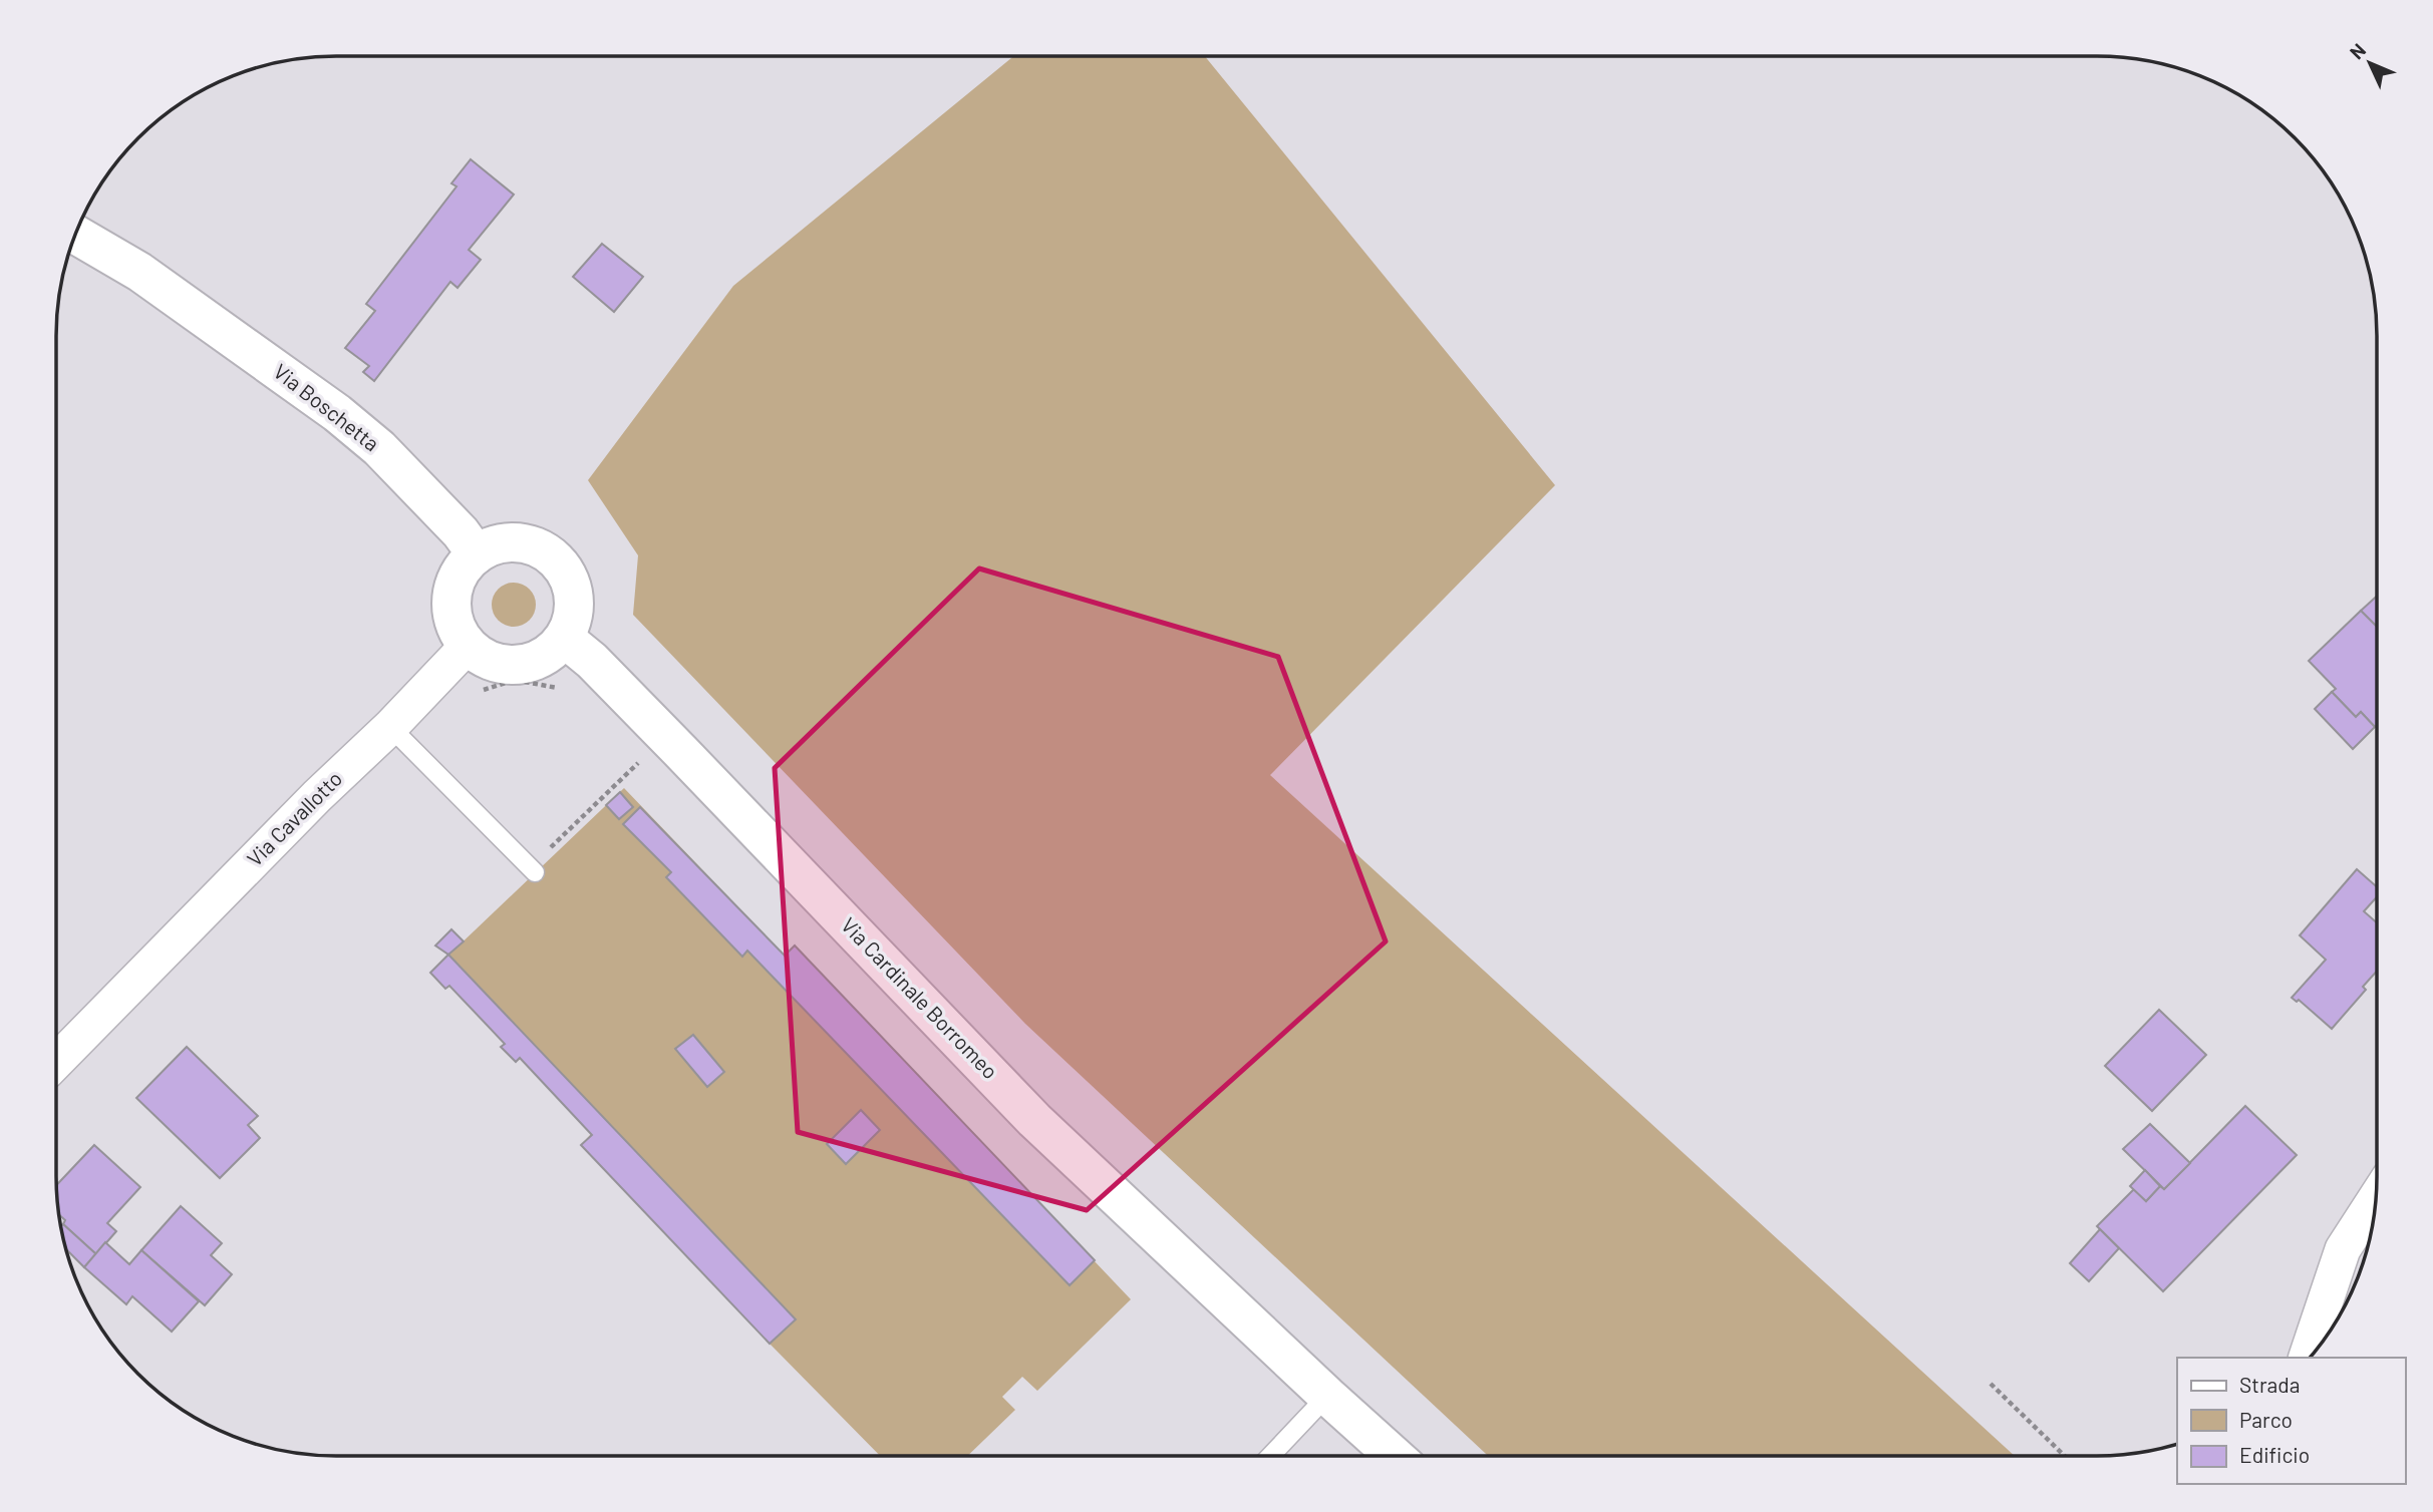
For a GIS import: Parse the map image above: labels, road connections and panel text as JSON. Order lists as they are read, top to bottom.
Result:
{
  "streets": {
    "street": ["Via Boschetta", "Via Cavallotto", "Via Cardinale Borromeo"]
  },
  "crossings": [
    ["Via Boschetta", "Via Cavallotto"],
    ["Via Boschetta", "Via Cardinale Borromeo"],
    ["Via Cavallotto", "Via Cardinale Borromeo"]
  ],
  "legend": ["Strada", "Parco", "Edificio"],
  "north": "top left"
}
